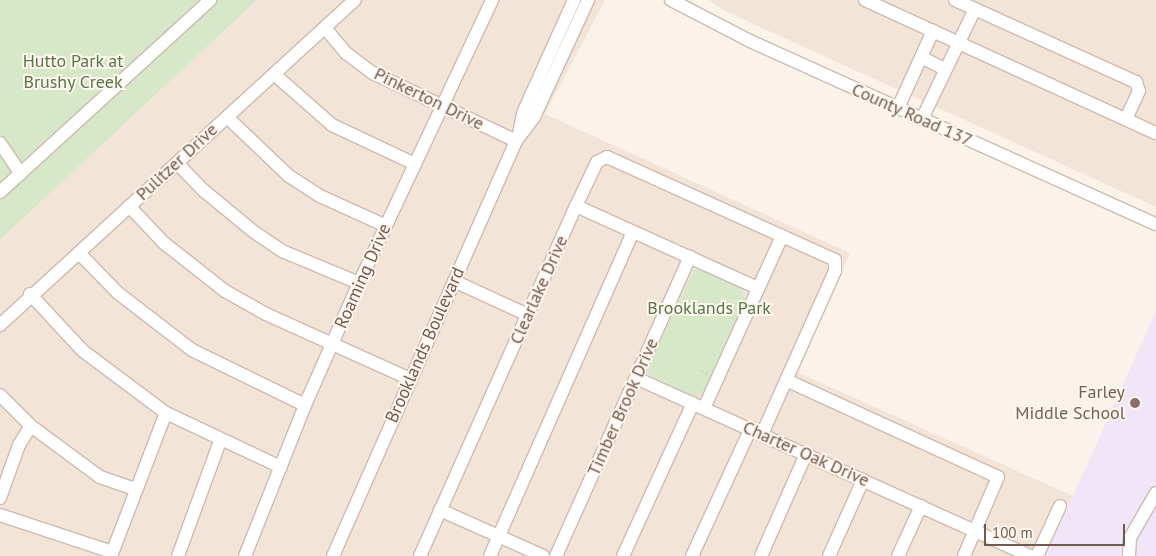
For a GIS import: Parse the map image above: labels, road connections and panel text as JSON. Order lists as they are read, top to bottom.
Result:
{
  "streets": {
    "street": [
      "Pinkerton Drive",
      "County Road 137",
      "Pulitzer Drive",
      "Roaming Drive",
      "Clearlake Drive",
      "Brooklands Boulevard",
      "Timber Brook Drive",
      "Charter Oak Drive"
    ]
  },
  "crossings": [
    ["Pinkerton Drive", "Pulitzer Drive"],
    ["Pinkerton Drive", "Roaming Drive"],
    ["Pinkerton Drive", "Brooklands Boulevard"],
    ["Timber Brook Drive", "Charter Oak Drive"]
  ],
  "parks": ["Hutto Park at Brushy Creek", "Brooklands Park"],
  "places": ["Farley Middle School"],
  "scale_bar": "100 m"
}
